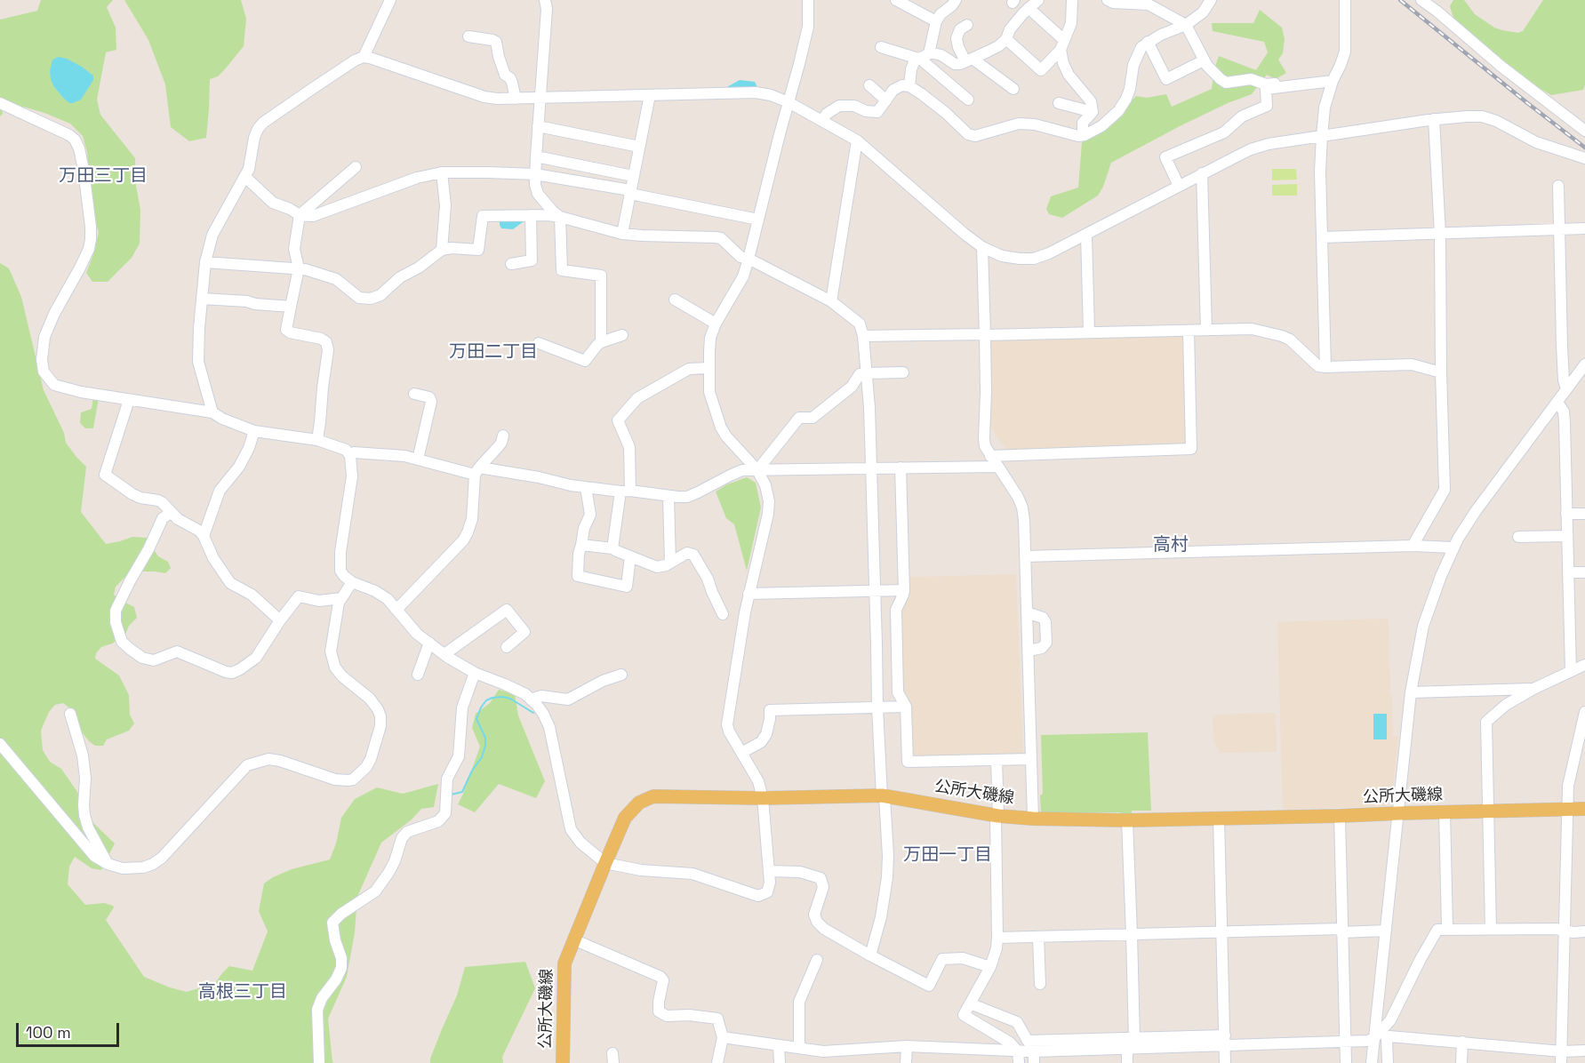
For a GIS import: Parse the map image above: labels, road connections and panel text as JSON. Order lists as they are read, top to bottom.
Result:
{
  "streets": {
    "main road": ["公所大磯線"]
  },
  "districts": [
    "万田三丁目",
    "万田二丁目",
    "高村",
    "万田一丁目",
    "高根三丁目"
  ],
  "scale_bar": "100 m"
}
